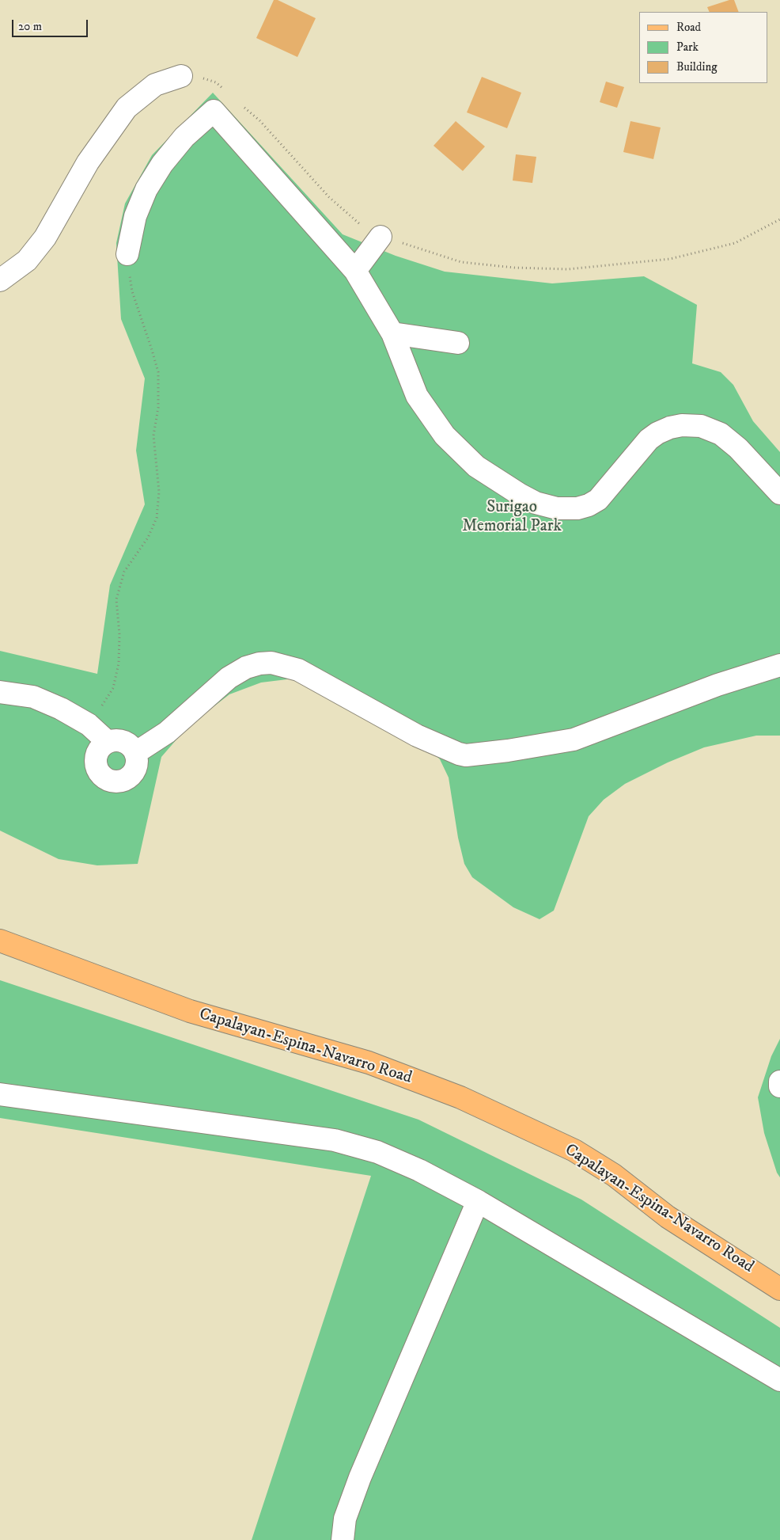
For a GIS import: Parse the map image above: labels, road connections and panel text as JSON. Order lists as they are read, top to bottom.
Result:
{
  "streets": {
    "main road": ["Capalayan-Espina-Navarro Road"]
  },
  "parks": ["Surigao Memorial Park"],
  "legend": ["Road", "Park", "Building"],
  "scale_bar": "20 m"
}
